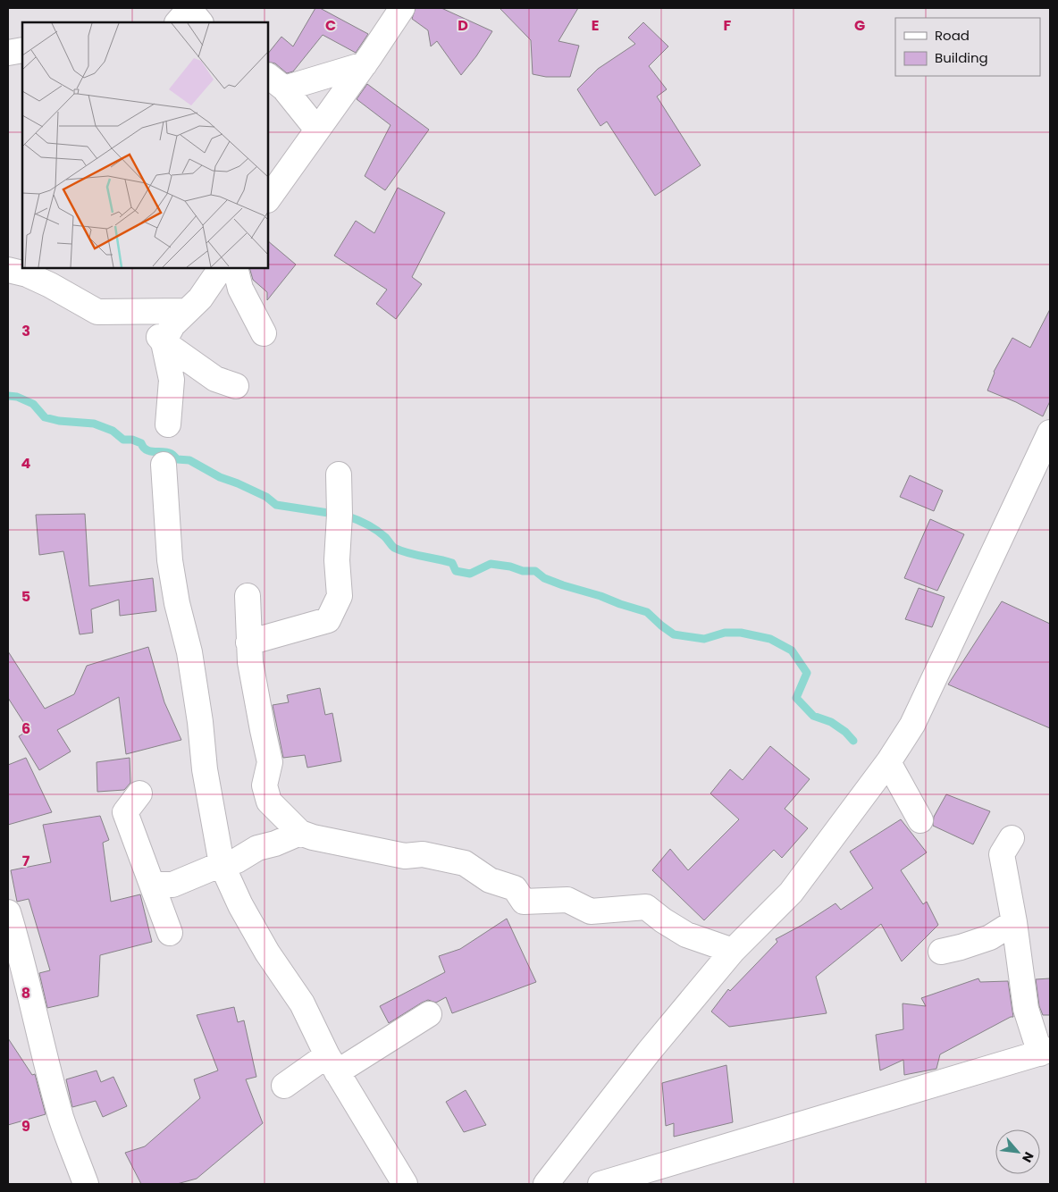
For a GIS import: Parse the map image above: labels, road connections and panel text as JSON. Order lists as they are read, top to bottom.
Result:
{
  "legend": ["Road", "Building"],
  "north": "bottom right",
  "grid": {
    "columns": [
      "C",
      "D",
      "E",
      "F",
      "G"
    ],
    "rows": [
      "3",
      "4",
      "5",
      "6",
      "7",
      "8",
      "9"
    ]
  }
}
